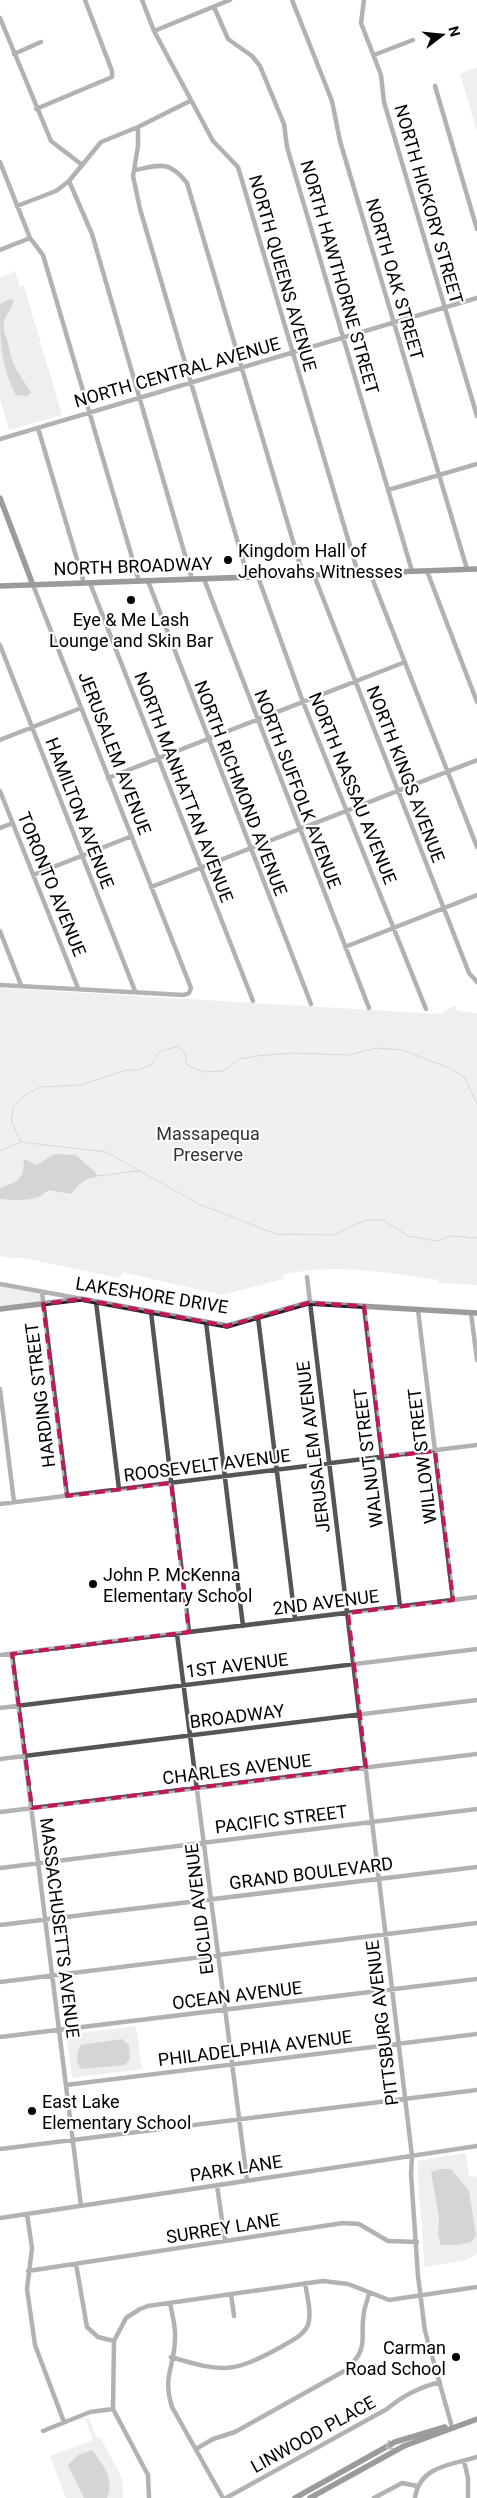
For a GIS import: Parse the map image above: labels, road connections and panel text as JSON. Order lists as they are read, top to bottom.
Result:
{
  "streets": {
    "street": [
      "NORTH HICKORY STREET",
      "NORTH QUEENS AVENUE",
      "NORTH HAWTHORNE STREET",
      "NORTH OAK STREET",
      "NORTH CENTRAL AVENUE",
      "NORTH BROADWAY",
      "JERUSALEM AVENUE",
      "NORTH KINGS AVENUE",
      "NORTH MANHATTAN AVENUE",
      "NORTH RICHMOND AVENUE",
      "NORTH NASSAU AVENUE",
      "NORTH SUFFOLK AVENUE",
      "HAMILTON AVENUE",
      "TORONTO AVENUE",
      "LAKESHORE DRIVE",
      "HARDING STREET",
      "WILLOW STREET",
      "WALNUT STREET",
      "ROOSEVELT AVENUE",
      "2ND AVENUE",
      "1ST AVENUE",
      "BROADWAY",
      "CHARLES AVENUE",
      "PACIFIC STREET",
      "GRAND BOULEVARD",
      "EUCLID AVENUE",
      "MASSACHUSETTS AVENUE",
      "OCEAN AVENUE",
      "PITTSBURG AVENUE",
      "PHILADELPHIA AVENUE",
      "PARK LANE",
      "SURREY LANE",
      "LINWOOD PLACE"
    ]
  },
  "crossings": [
    ["NORTH HICKORY STREET", "NORTH CENTRAL AVENUE"],
    ["NORTH QUEENS AVENUE", "NORTH CENTRAL AVENUE"],
    ["NORTH QUEENS AVENUE", "NORTH BROADWAY"],
    ["NORTH HAWTHORNE STREET", "NORTH CENTRAL AVENUE"],
    ["NORTH HAWTHORNE STREET", "NORTH BROADWAY"],
    ["NORTH OAK STREET", "NORTH CENTRAL AVENUE"],
    ["NORTH OAK STREET", "NORTH BROADWAY"],
    ["NORTH CENTRAL AVENUE", "NORTH MANHATTAN AVENUE"],
    ["NORTH BROADWAY", "JERUSALEM AVENUE"],
    ["NORTH BROADWAY", "NORTH KINGS AVENUE"],
    ["NORTH BROADWAY", "NORTH MANHATTAN AVENUE"],
    ["NORTH BROADWAY", "NORTH RICHMOND AVENUE"],
    ["NORTH BROADWAY", "NORTH NASSAU AVENUE"],
    ["NORTH BROADWAY", "NORTH SUFFOLK AVENUE"],
    ["JERUSALEM AVENUE", "HAMILTON AVENUE"],
    ["JERUSALEM AVENUE", "LAKESHORE DRIVE"],
    ["JERUSALEM AVENUE", "ROOSEVELT AVENUE"],
    ["JERUSALEM AVENUE", "2ND AVENUE"],
    ["JERUSALEM AVENUE", "PITTSBURG AVENUE"],
    ["LAKESHORE DRIVE", "HARDING STREET"],
    ["LAKESHORE DRIVE", "WILLOW STREET"],
    ["LAKESHORE DRIVE", "WALNUT STREET"],
    ["HARDING STREET", "ROOSEVELT AVENUE"],
    ["WILLOW STREET", "ROOSEVELT AVENUE"],
    ["WILLOW STREET", "2ND AVENUE"],
    ["WALNUT STREET", "ROOSEVELT AVENUE"],
    ["WALNUT STREET", "2ND AVENUE"],
    ["2ND AVENUE", "EUCLID AVENUE"],
    ["2ND AVENUE", "MASSACHUSETTS AVENUE"],
    ["2ND AVENUE", "PITTSBURG AVENUE"],
    ["1ST AVENUE", "EUCLID AVENUE"],
    ["1ST AVENUE", "MASSACHUSETTS AVENUE"],
    ["1ST AVENUE", "PITTSBURG AVENUE"],
    ["BROADWAY", "EUCLID AVENUE"],
    ["BROADWAY", "MASSACHUSETTS AVENUE"],
    ["BROADWAY", "PITTSBURG AVENUE"],
    ["CHARLES AVENUE", "EUCLID AVENUE"],
    ["CHARLES AVENUE", "MASSACHUSETTS AVENUE"],
    ["CHARLES AVENUE", "PITTSBURG AVENUE"],
    ["PACIFIC STREET", "EUCLID AVENUE"],
    ["PACIFIC STREET", "MASSACHUSETTS AVENUE"],
    ["PACIFIC STREET", "PITTSBURG AVENUE"],
    ["GRAND BOULEVARD", "EUCLID AVENUE"],
    ["GRAND BOULEVARD", "MASSACHUSETTS AVENUE"],
    ["GRAND BOULEVARD", "PITTSBURG AVENUE"],
    ["EUCLID AVENUE", "OCEAN AVENUE"],
    ["EUCLID AVENUE", "PHILADELPHIA AVENUE"],
    ["EUCLID AVENUE", "PARK LANE"],
    ["MASSACHUSETTS AVENUE", "OCEAN AVENUE"],
    ["MASSACHUSETTS AVENUE", "PHILADELPHIA AVENUE"],
    ["MASSACHUSETTS AVENUE", "PARK LANE"],
    ["OCEAN AVENUE", "PITTSBURG AVENUE"],
    ["PITTSBURG AVENUE", "PHILADELPHIA AVENUE"],
    ["PITTSBURG AVENUE", "PARK LANE"],
    ["PITTSBURG AVENUE", "SURREY LANE"],
    ["PITTSBURG AVENUE", "LINWOOD PLACE"]
  ],
  "parks": ["Massapequa Preserve"],
  "places": [
    "Kingdom Hall of Jehovahs Witnesses",
    "Eye & Me Lash Lounge and Skin Bar",
    "John P. McKenna Elementary School",
    "East Lake Elementary School",
    "Carman Road School"
  ],
  "north": "right"
}
